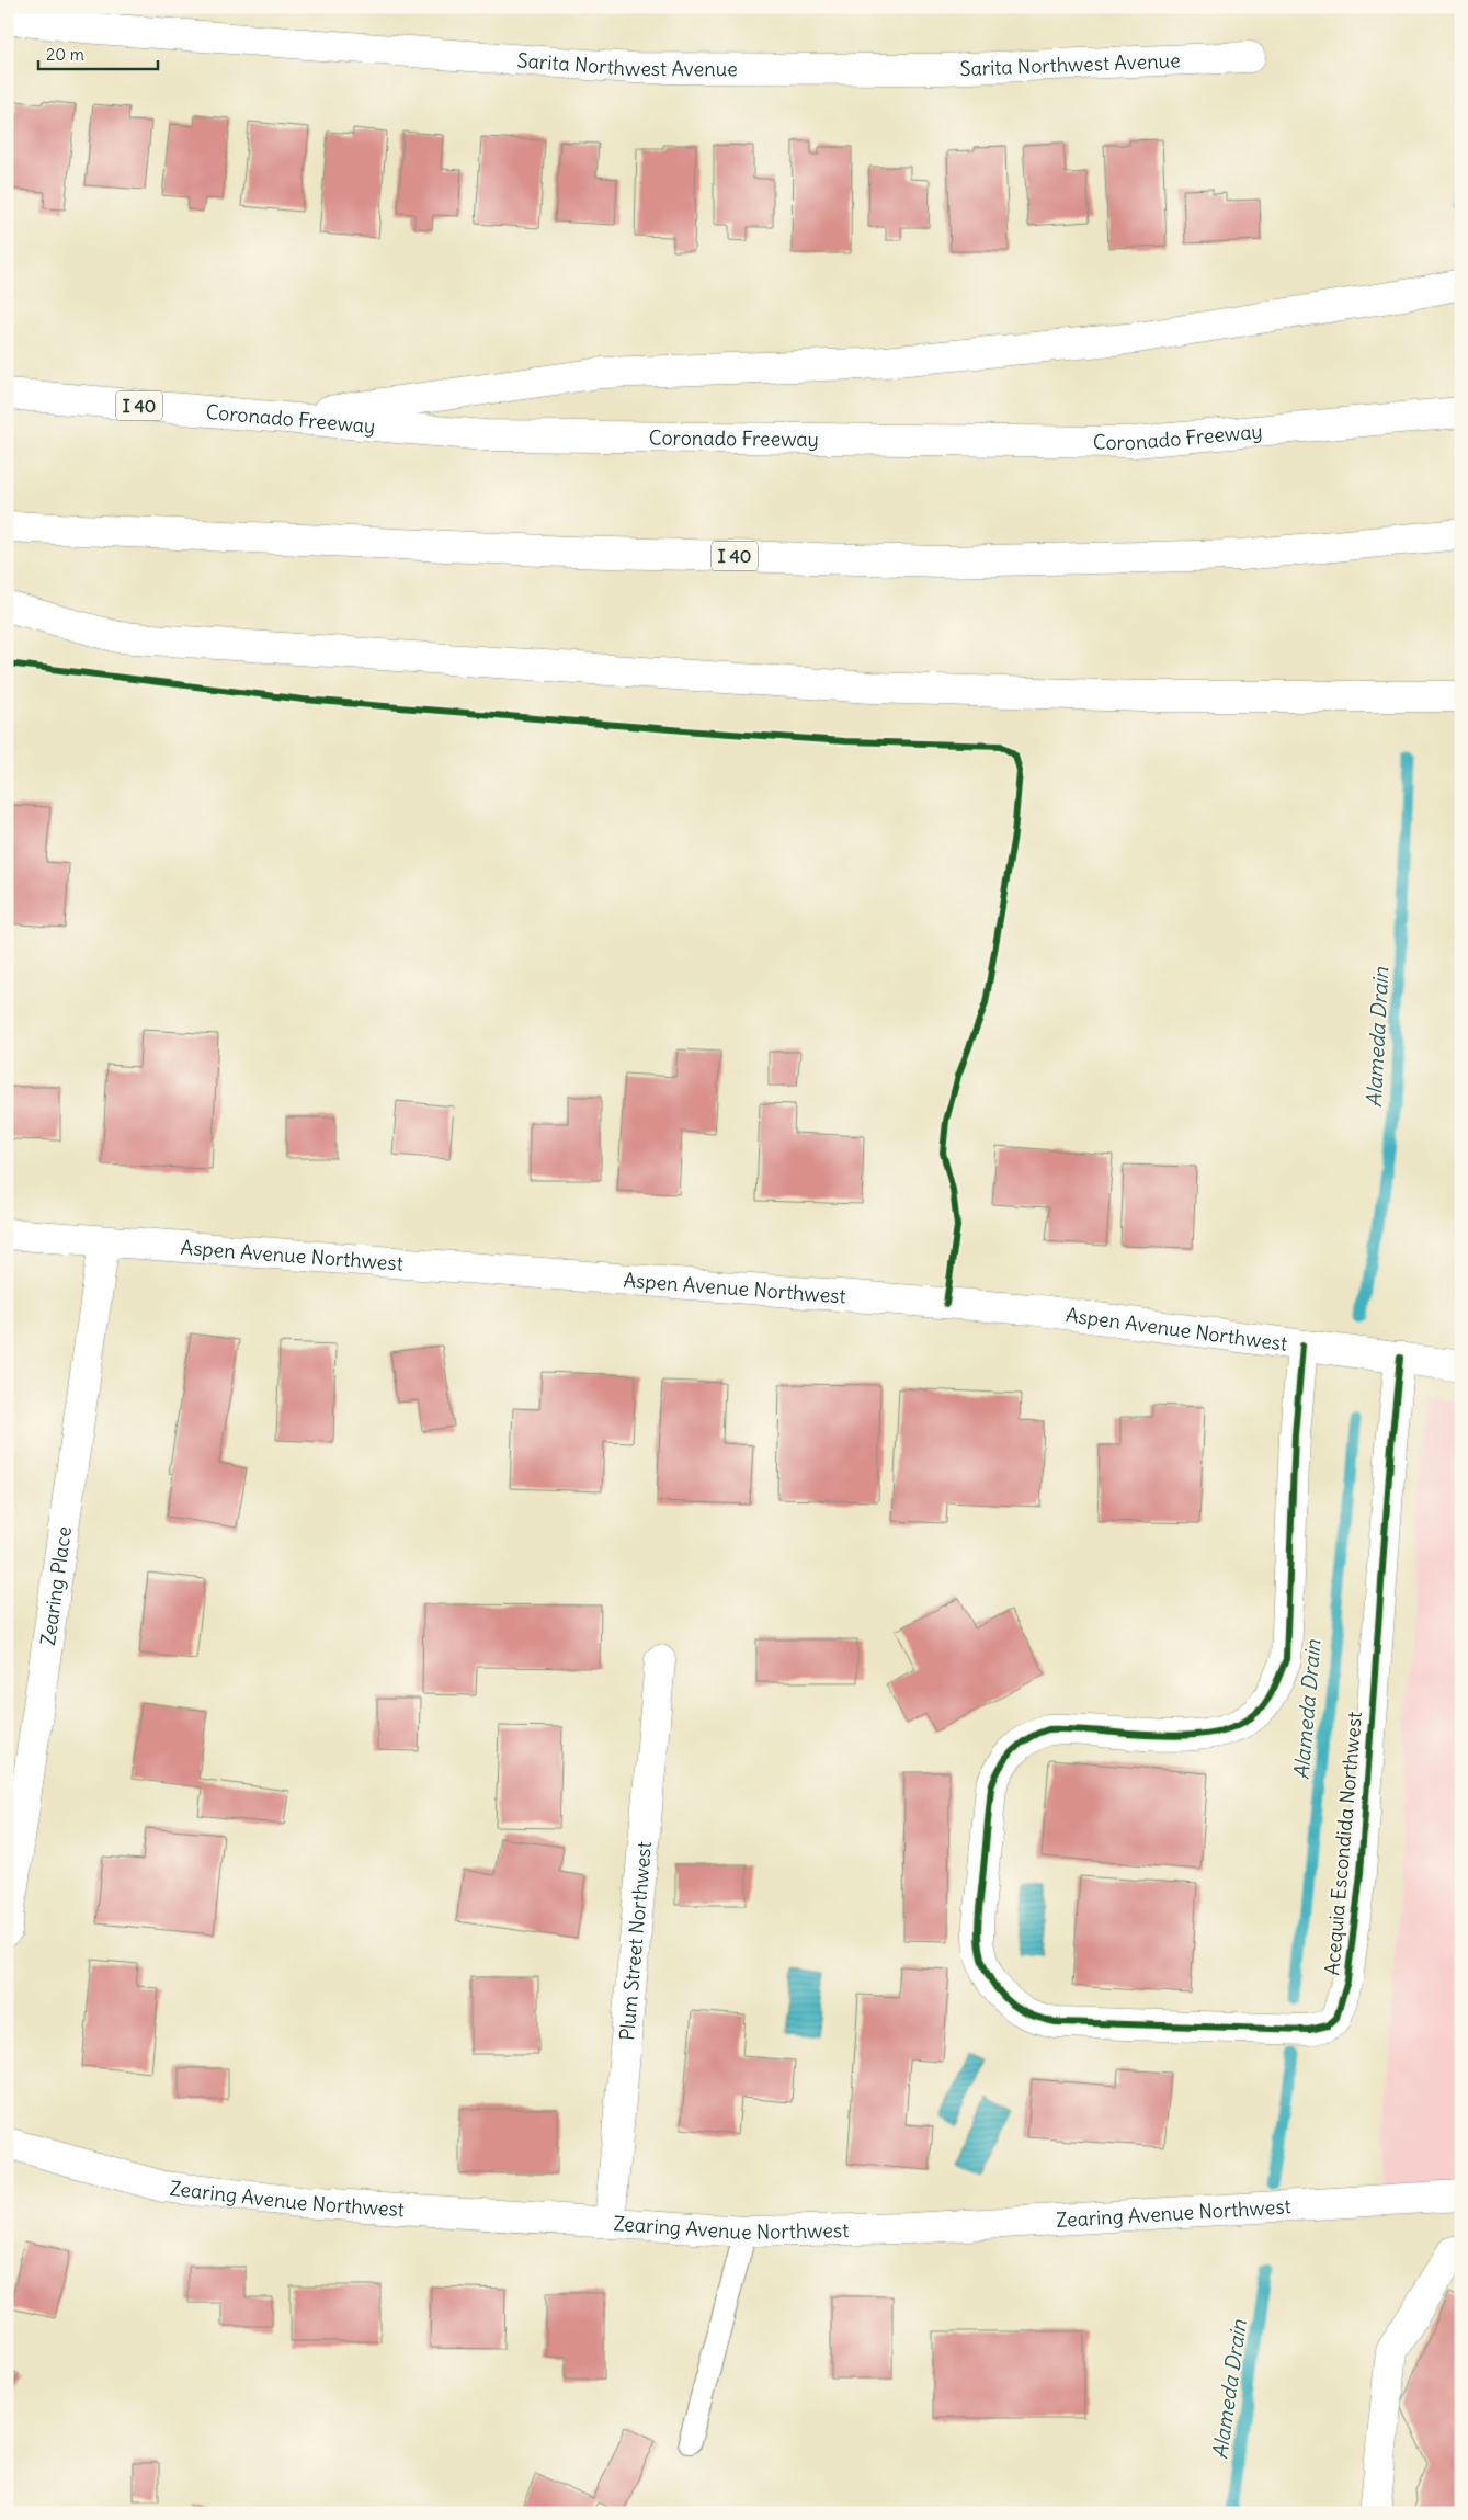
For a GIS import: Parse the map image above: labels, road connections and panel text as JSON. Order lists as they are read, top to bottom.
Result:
{
  "streets": {
    "main road": [
      "Sarita Northwest Avenue",
      "I 40",
      "Coronado Freeway",
      "Aspen Avenue Northwest",
      "Zearing Place",
      "Acequia Escondida Northwest",
      "Plum Street Northwest",
      "Zearing Avenue Northwest"
    ]
  },
  "crossings": [
    ["Aspen Avenue Northwest", "Zearing Place"],
    ["Aspen Avenue Northwest", "Acequia Escondida Northwest"],
    ["Plum Street Northwest", "Zearing Avenue Northwest"]
  ],
  "water": ["Alameda Drain"],
  "scale_bar": "20 m"
}
